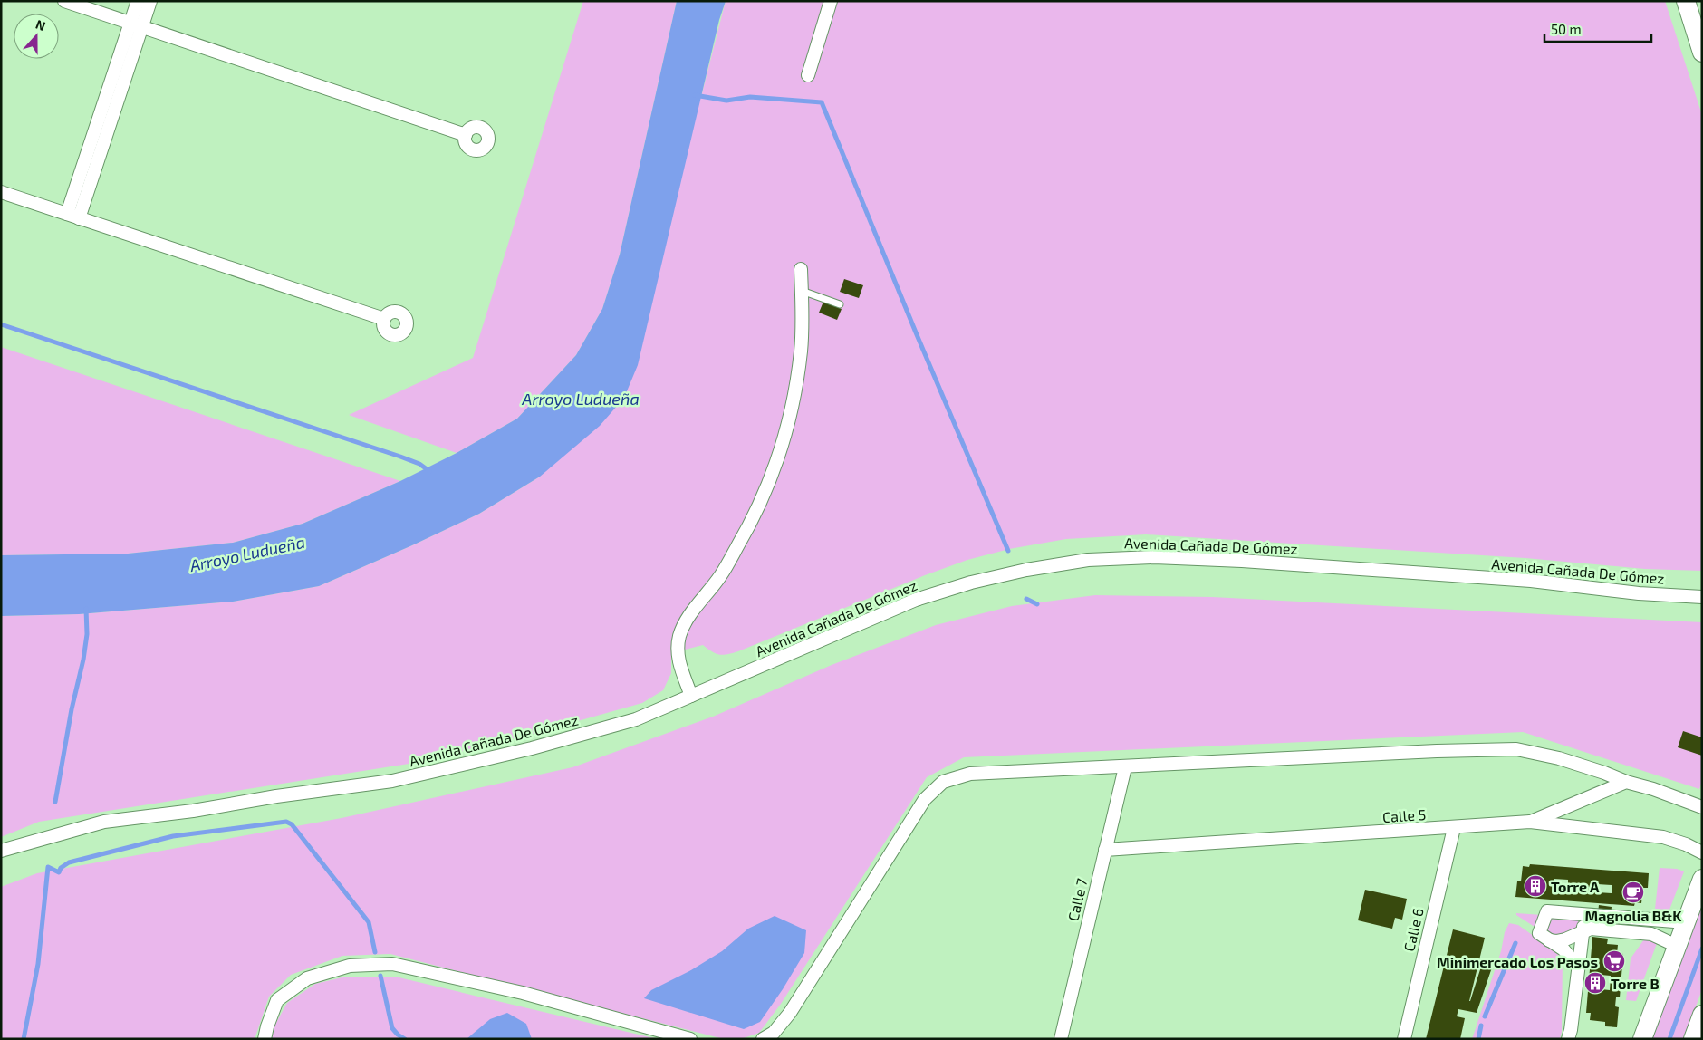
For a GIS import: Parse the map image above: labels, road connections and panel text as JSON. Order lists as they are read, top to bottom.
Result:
{
  "streets": {
    "street": [
      "Avenida Cañada De Gómez",
      "Calle 5",
      "Calle 7",
      "Calle 6"
    ]
  },
  "crossings": [
    ["Calle 5", "Calle 7"],
    ["Calle 5", "Calle 6"]
  ],
  "water": ["Arroyo Ludueña"],
  "places": {
    "building": ["Torre A", "Torre B"],
    "cafe": ["Magnolia B&K"],
    "supermarket": ["Minimercado Los Pasos"]
  },
  "scale_bar": "50 m",
  "north": "top"
}
